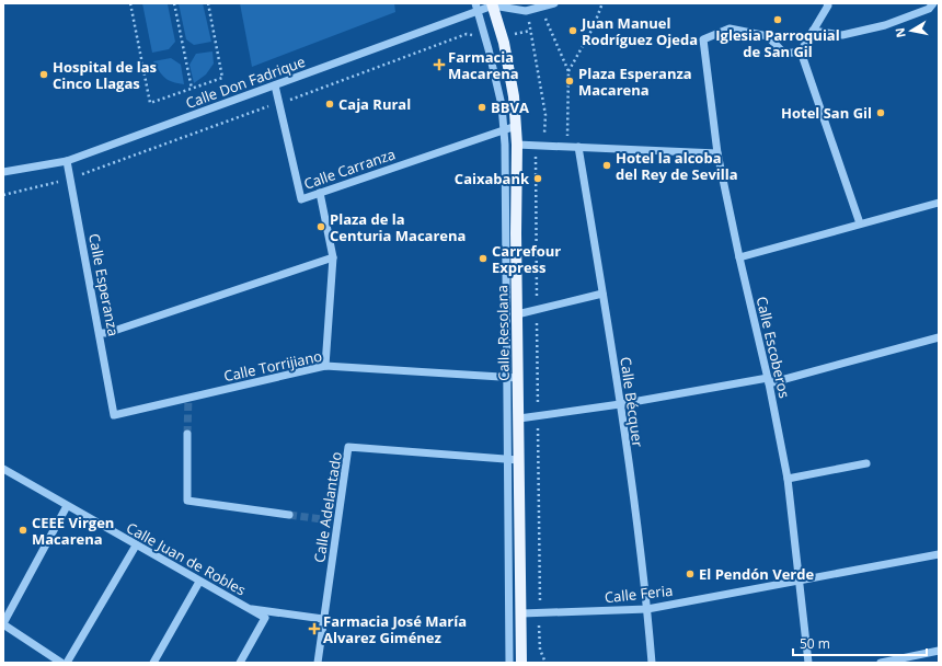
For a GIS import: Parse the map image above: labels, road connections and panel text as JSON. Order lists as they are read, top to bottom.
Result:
{
  "streets": {
    "main road": ["Calle Resolana"],
    "street": [
      "Calle Don Fadrique",
      "Calle Carranza",
      "Calle Esperanza",
      "Calle Escoberos",
      "Calle Torrijiano",
      "Calle Bécquer",
      "Calle Adelantado",
      "Calle Juan de Robles",
      "Calle Feria"
    ]
  },
  "crossings": [
    ["Calle Don Fadrique", "Calle Carranza"],
    ["Calle Don Fadrique", "Calle Esperanza"],
    ["Calle Don Fadrique", "Calle Resolana"],
    ["Calle Carranza", "Calle Resolana"],
    ["Calle Esperanza", "Calle Torrijiano"],
    ["Calle Resolana", "Calle Torrijiano"],
    ["Calle Resolana", "Calle Adelantado"],
    ["Calle Resolana", "Calle Feria"],
    ["Calle Escoberos", "Calle Feria"],
    ["Calle Bécquer", "Calle Feria"]
  ],
  "places": {
    "other": [
      "Iglesia Parroquial de San Gil",
      "Juan Manuel Rodríguez Ojeda",
      "Hospital de las Cinco Llagas",
      "Plaza Esperanza Macarena",
      "Caja Rural",
      "BBVA",
      "Hotel San Gil",
      "Hotel la alcoba del Rey de Sevilla",
      "Caixabank",
      "Plaza de la Centuria Macarena",
      "Carrefour Express",
      "CEEE Virgen Macarena",
      "El Pendón Verde"
    ],
    "health": ["Farmacia Macarena", "Farmacia José María Alvarez Giménez"]
  },
  "scale_bar": "50 m",
  "north": "left"
}
